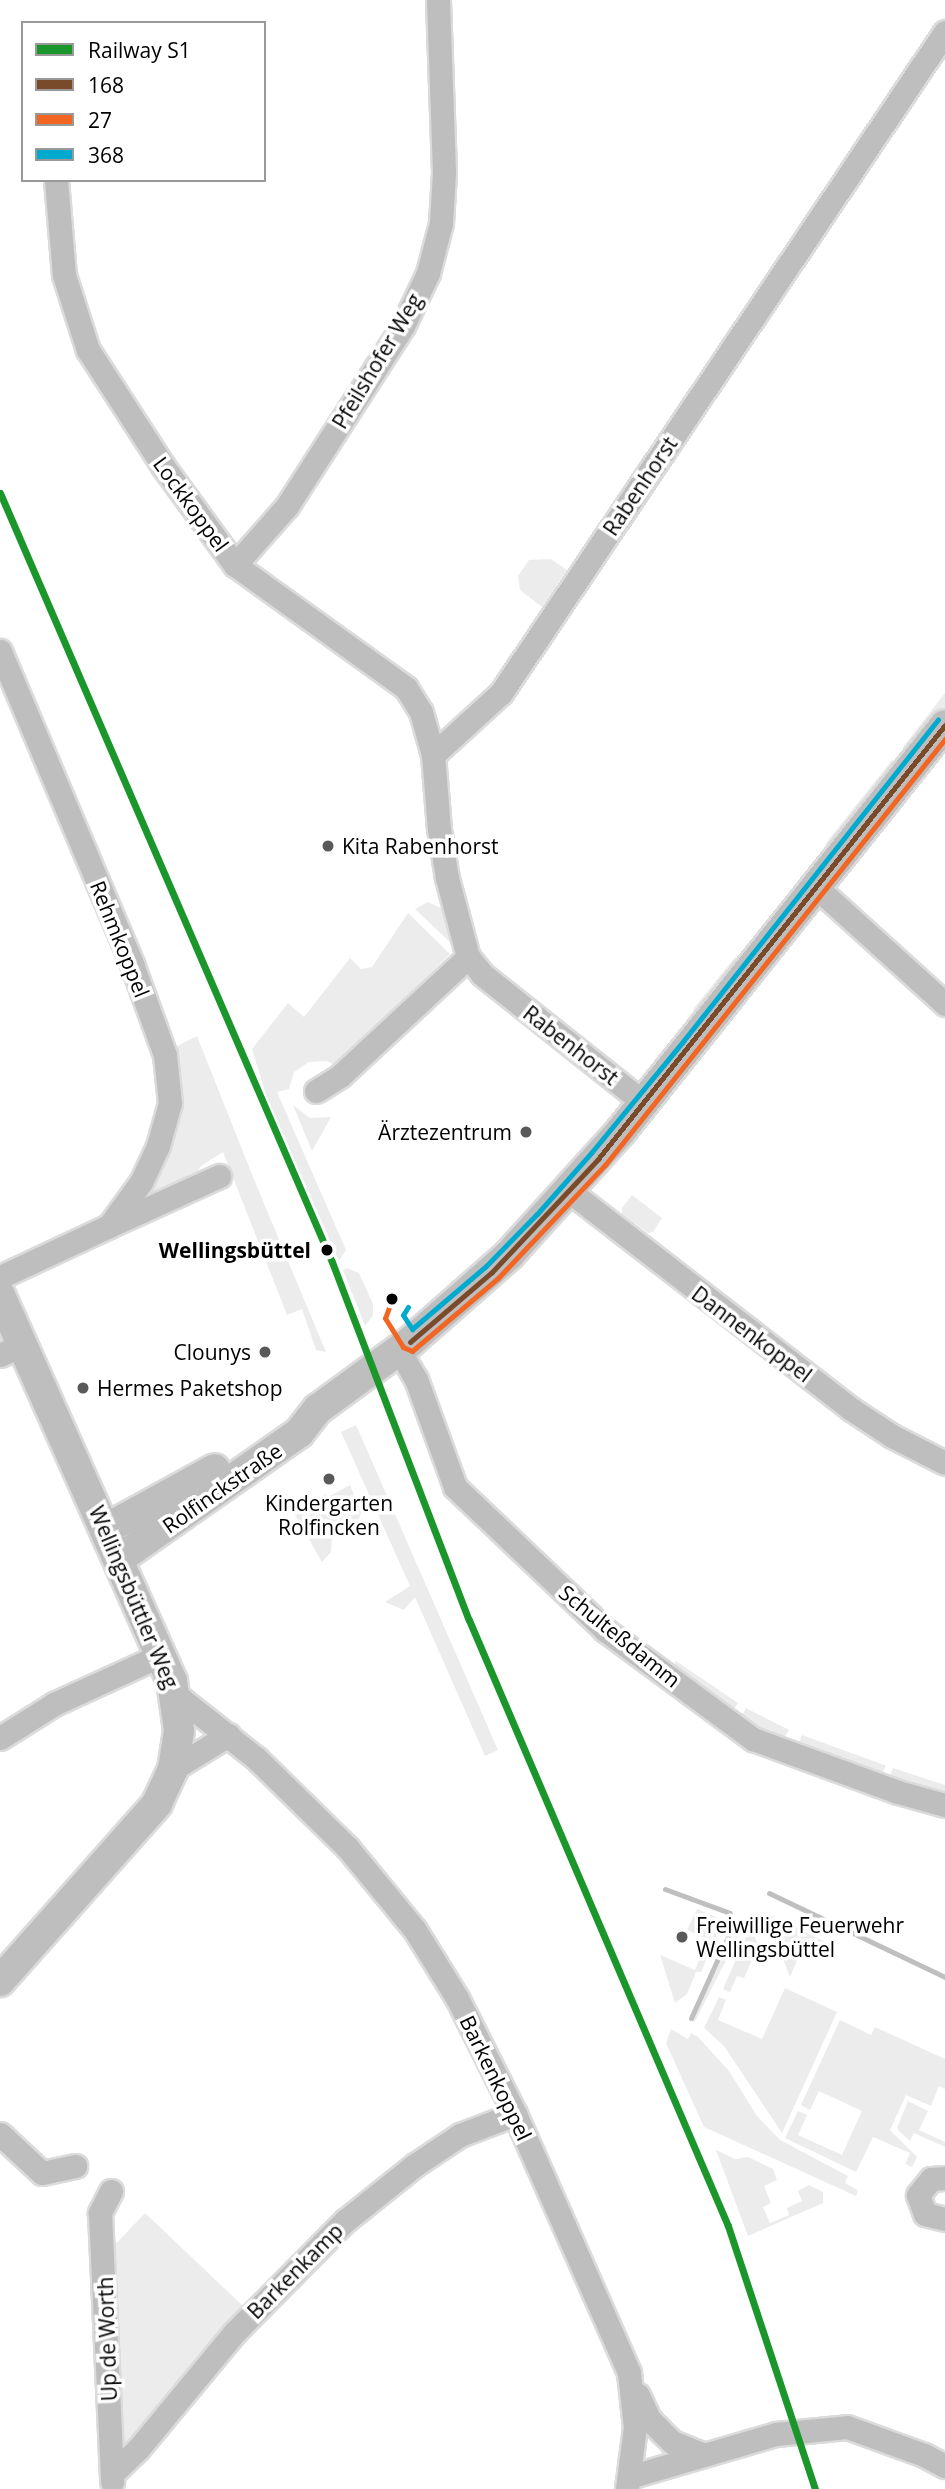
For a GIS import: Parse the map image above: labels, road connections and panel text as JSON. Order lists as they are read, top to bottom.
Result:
{
  "streets": {
    "main road": ["Rolfinckstraße", "Wellingsbüttler Weg"],
    "street": [
      "Pfeilshofer Weg",
      "Rabenhorst",
      "Lockkoppel",
      "Rehmkoppel",
      "Dannenkoppel",
      "Schulteßdamm",
      "Barkenkoppel",
      "Barkenkamp",
      "Up de Worth"
    ]
  },
  "crossings": [
    ["Pfeilshofer Weg", "Lockkoppel"],
    ["Rabenhorst", "Lockkoppel"],
    ["Rabenhorst", "Rolfinckstraße"],
    ["Dannenkoppel", "Rolfinckstraße"],
    ["Rolfinckstraße", "Wellingsbüttler Weg"],
    ["Rolfinckstraße", "Schulteßdamm"],
    ["Wellingsbüttler Weg", "Barkenkoppel"],
    ["Barkenkoppel", "Barkenkamp"],
    ["Barkenkamp", "Up de Worth"]
  ],
  "places": [
    "Kita Rabenhorst",
    "Ärztezentrum",
    "Wellingsbüttel",
    "Clounys",
    "Hermes Paketshop",
    "Kindergarten Rolfincken",
    "Freiwillige Feuerwehr Wellingsbüttel"
  ],
  "lines": [
    "rail line S1",
    "transit line 368",
    "transit line 168",
    "transit line 27"
  ],
  "legend": [
    "Railway S1",
    "168",
    "27",
    "368"
  ]
}
